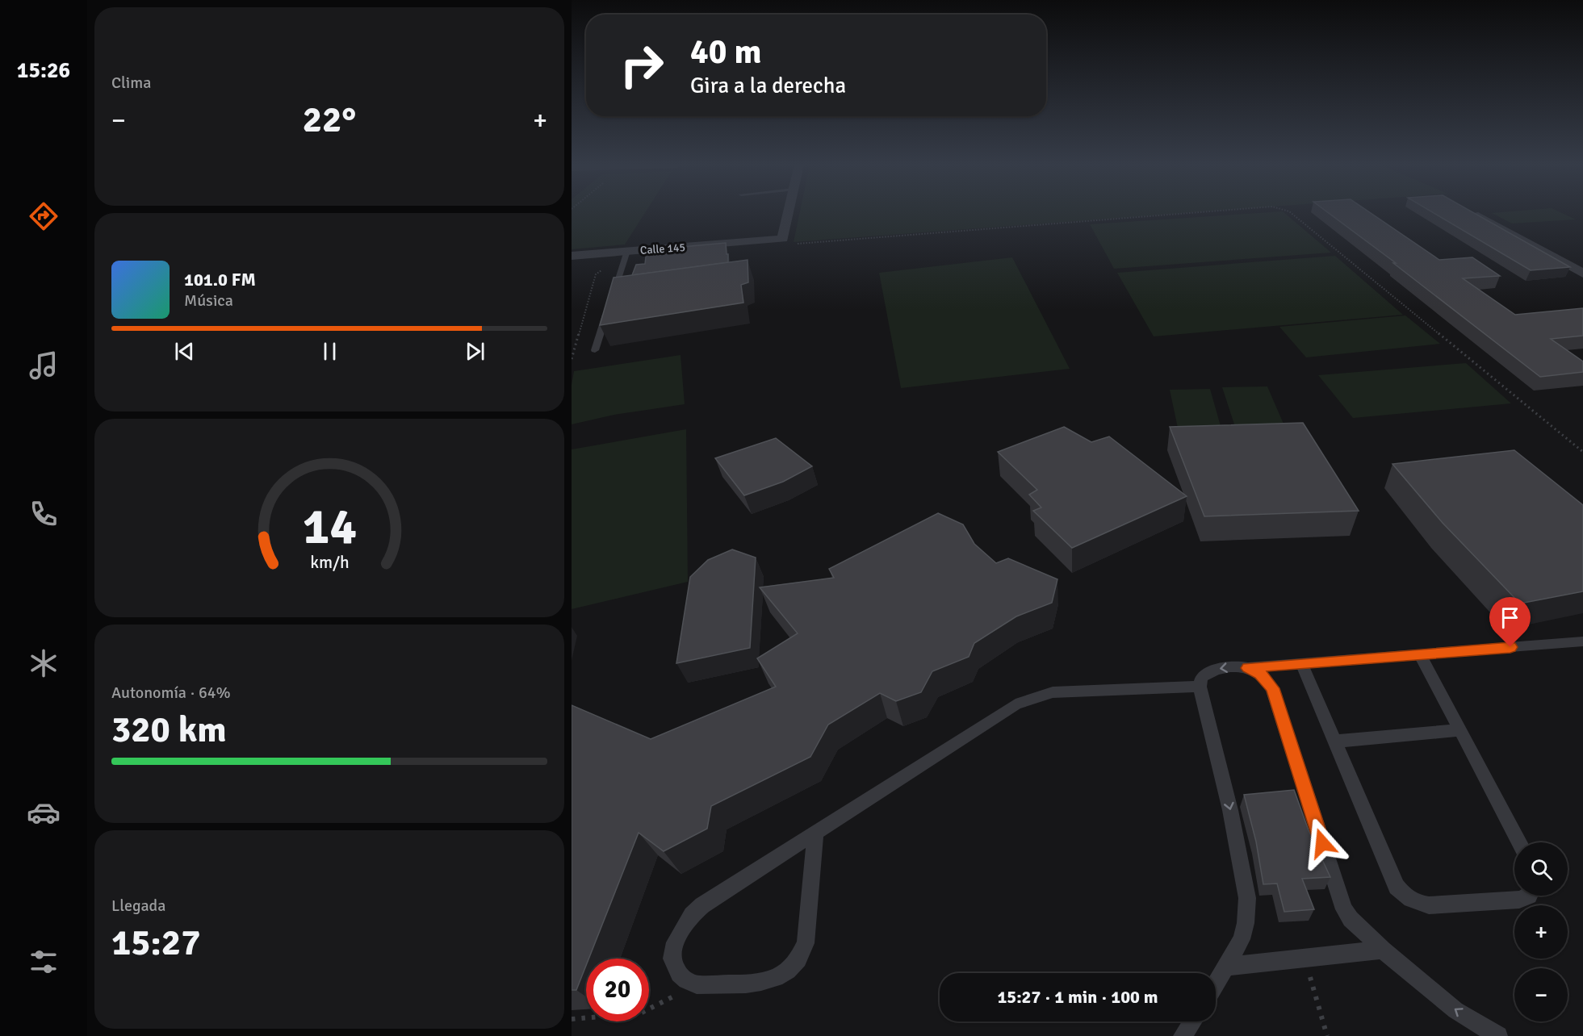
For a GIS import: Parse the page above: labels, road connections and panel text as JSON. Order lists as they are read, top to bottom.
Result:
{
  "streets": {
    "street": ["Calle 145"]
  },
  "page": {
    "tabs": "15:26",
    "tile": [
      "Clima",
      ["Autonomía · 64%", "320 km"],
      ["Llegada", "15:27"]
    ],
    "turn": ["40 m", "Gira a la derecha"],
    "heat": ["−", "22°", "+"],
    "song": ["101.0 FM", "Música"],
    "map_buttons": ["+", "−"],
    "limit": "20",
    "trip": "15:27 · 1 min · 100 m",
    "gauge": ["14", "km/h"]
  }
}
